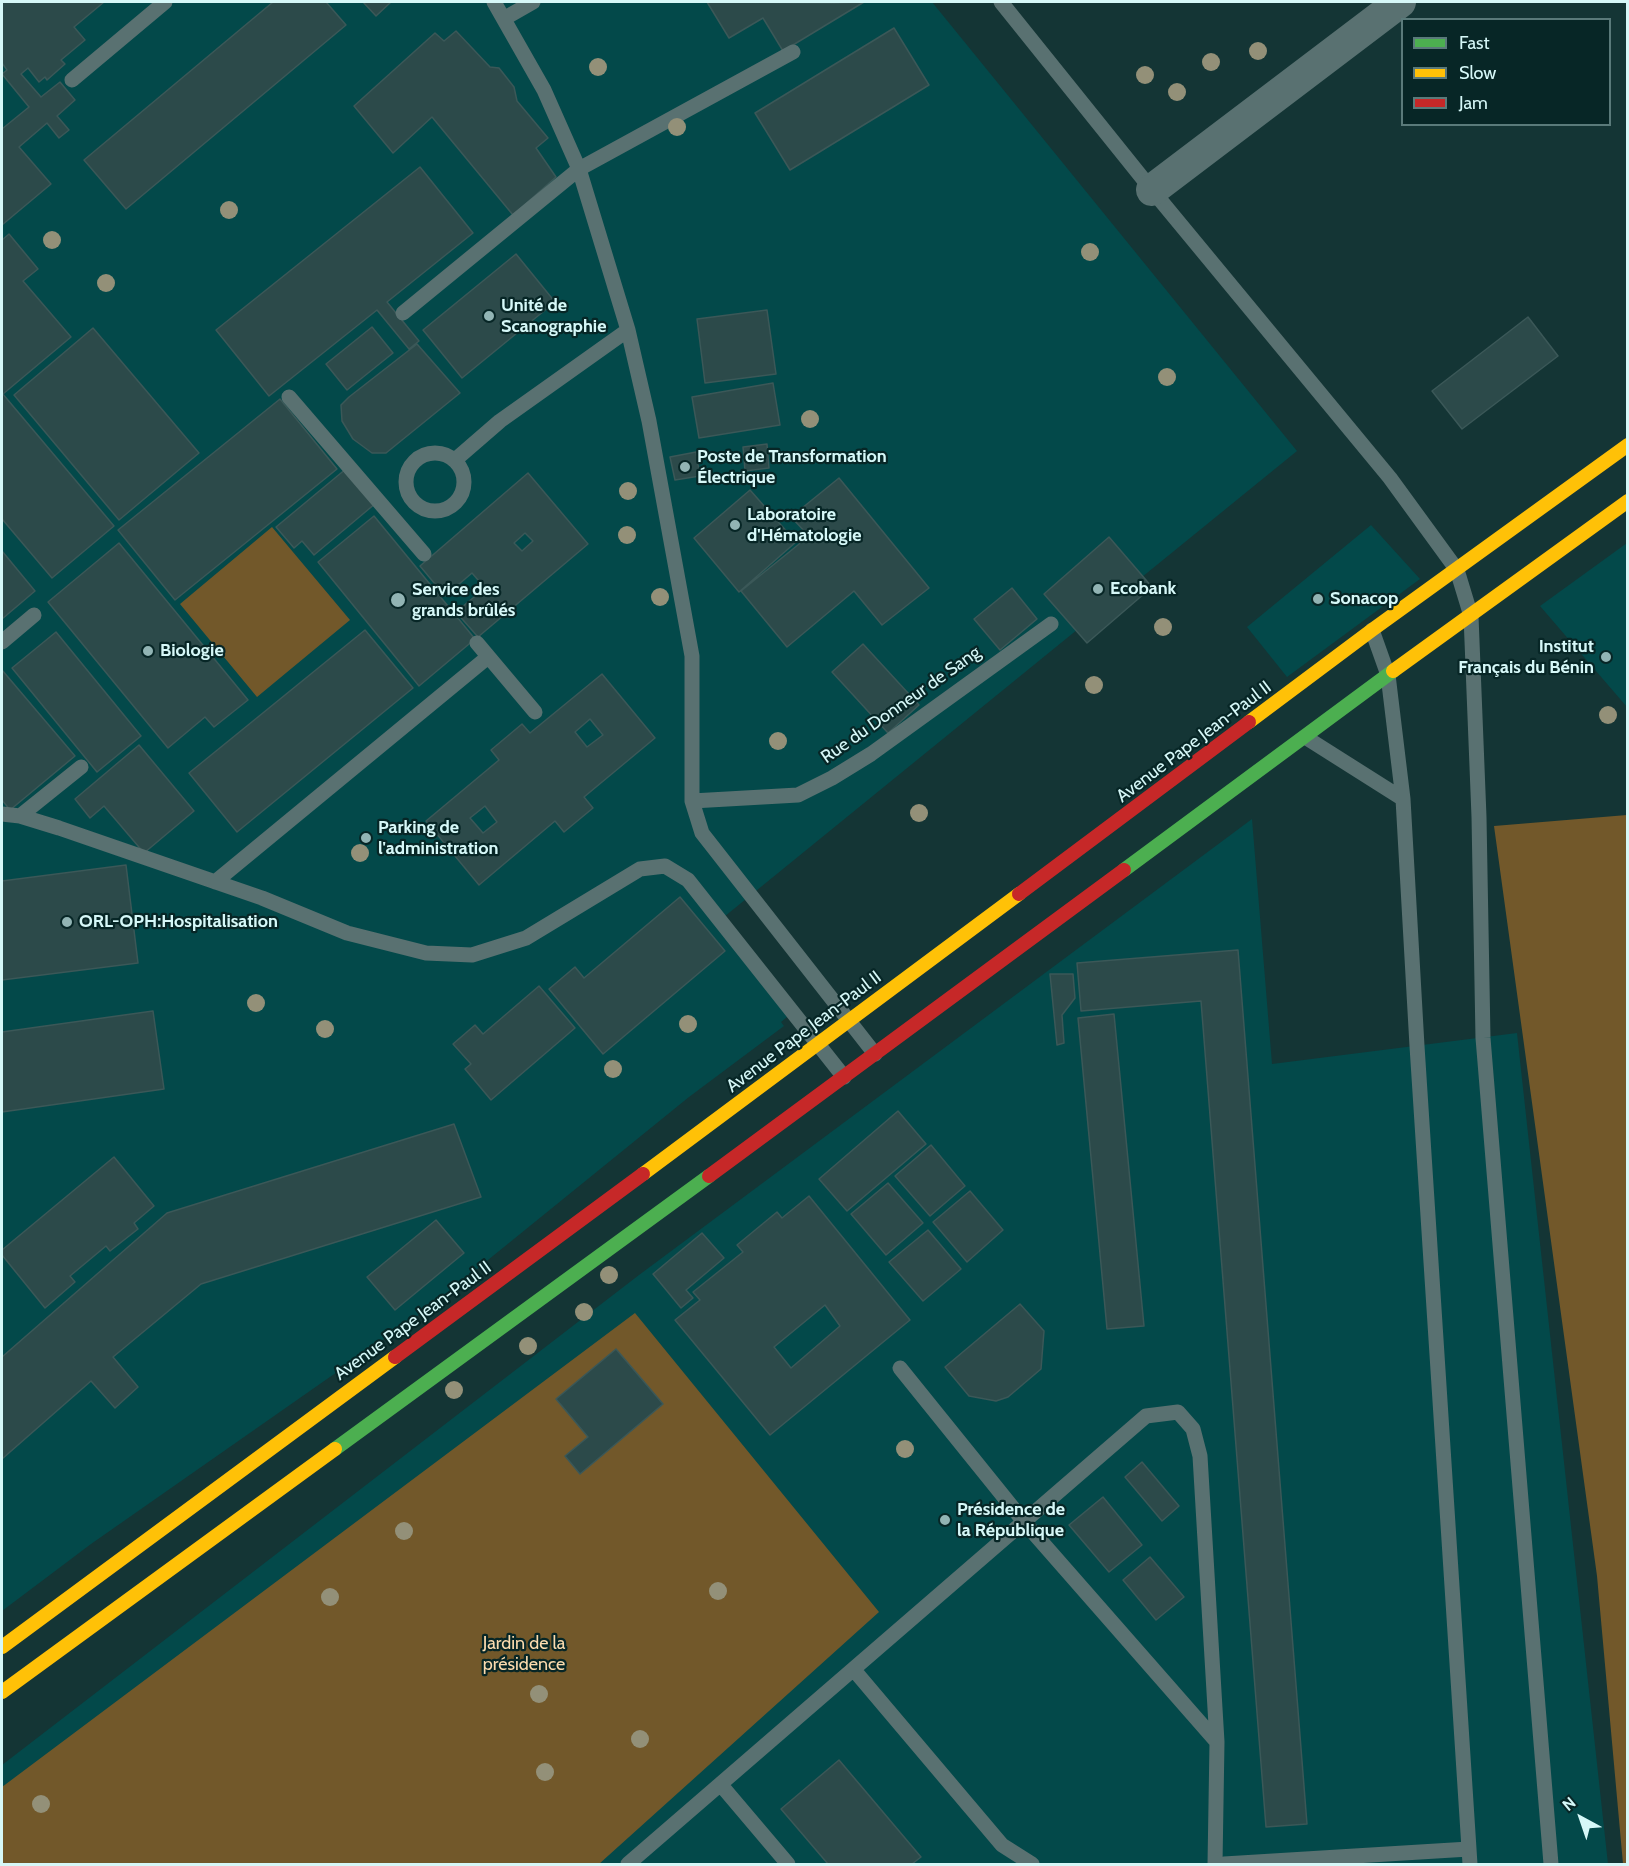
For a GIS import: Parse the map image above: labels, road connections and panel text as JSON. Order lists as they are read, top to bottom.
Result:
{
  "streets": {
    "main road": ["Avenue Pape Jean-Paul II"],
    "lane": ["Rue du Donneur de Sang"]
  },
  "parks": ["Jardin de la présidence"],
  "places": [
    "Unité de Scanographie",
    "Poste de Transformation Électrique",
    "Laboratoire d'Hématologie",
    "Ecobank",
    "Sonacop",
    "Service des grands brûlés",
    "Biologie",
    "Institut Français du Bénin",
    "Parking de l'administration",
    "ORL-OPH:Hospitalisation",
    "Présidence de la République"
  ],
  "legend": ["Fast", "Slow", "Jam"],
  "north": "top left"
}
